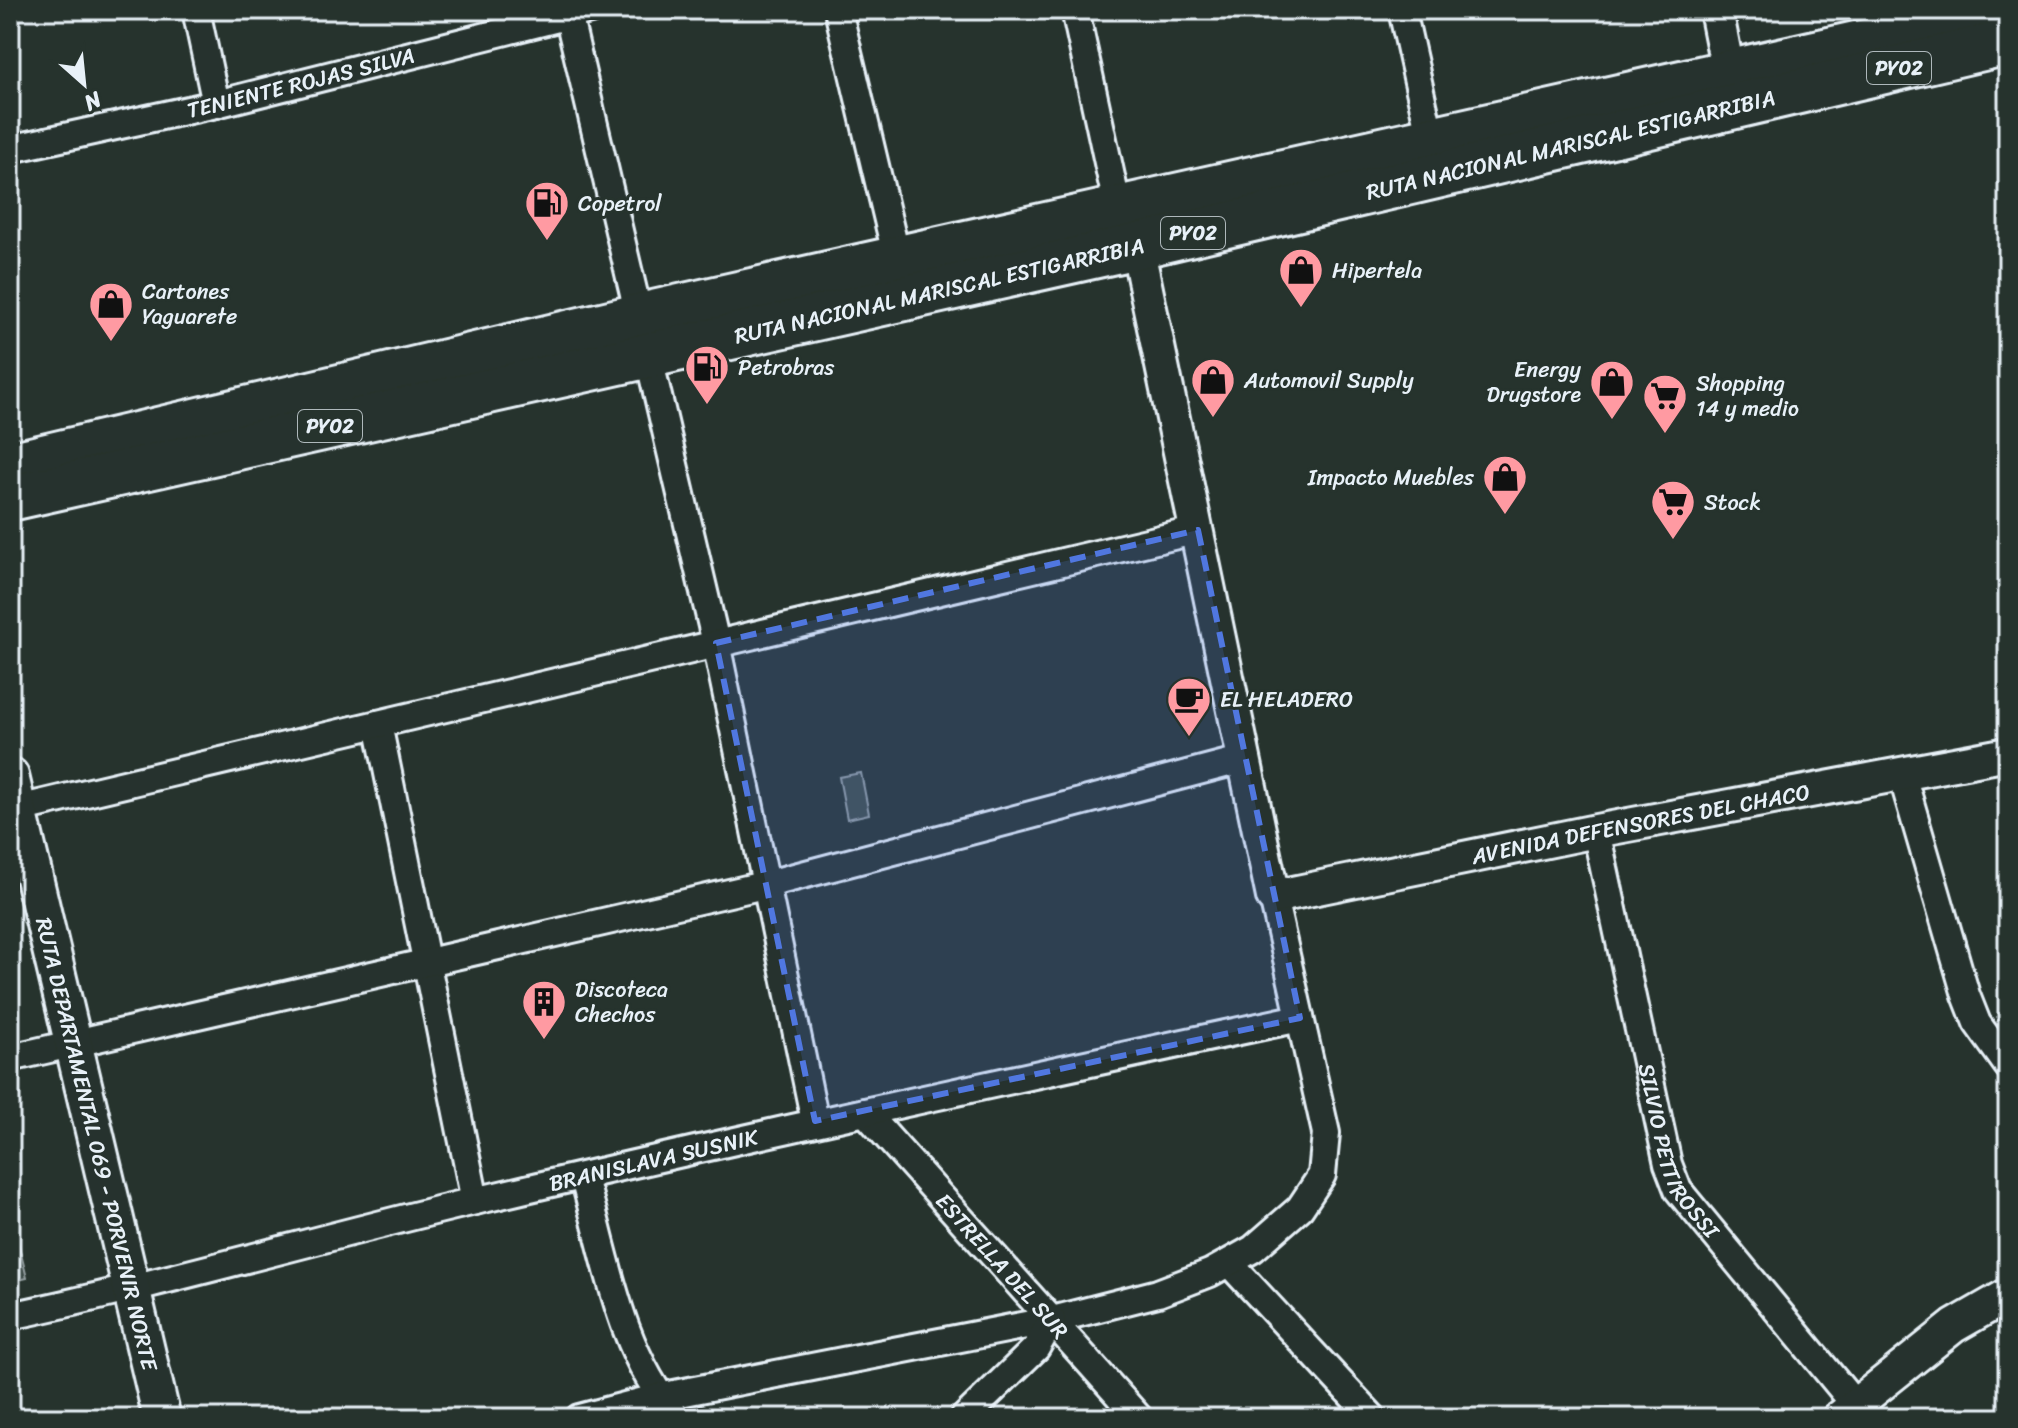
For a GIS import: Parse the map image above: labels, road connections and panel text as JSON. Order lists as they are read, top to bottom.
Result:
{
  "streets": {
    "highway": ["PY02", "RUTA NACIONAL MARISCAL ESTIGARRIBIA"],
    "main road": ["RUTA DEPARTAMENTAL 069 - PORVENIR NORTE"],
    "street": [
      "TENIENTE ROJAS SILVA",
      "AVENIDA DEFENSORES DEL CHACO",
      "SILVIO PETTIROSSI",
      "BRANISLAVA SUSNIK",
      "ESTRELLA DEL SUR"
    ]
  },
  "crossings": [
    ["AVENIDA DEFENSORES DEL CHACO", "SILVIO PETTIROSSI"],
    ["RUTA DEPARTAMENTAL 069 - PORVENIR NORTE", "BRANISLAVA SUSNIK"],
    ["BRANISLAVA SUSNIK", "ESTRELLA DEL SUR"]
  ],
  "places": {
    "fuel station": ["Copetrol", "Petrobras"],
    "shop": [
      "Hipertela",
      "Cartones Yaguarete",
      "Automovil Supply",
      "Energy Drugstore",
      "Impacto Muebles"
    ],
    "supermarket": ["Shopping 14 y medio", "Stock"],
    "cafe": ["EL HELADERO"],
    "building": ["Discoteca Chechos"]
  },
  "north": "bottom right"
}
